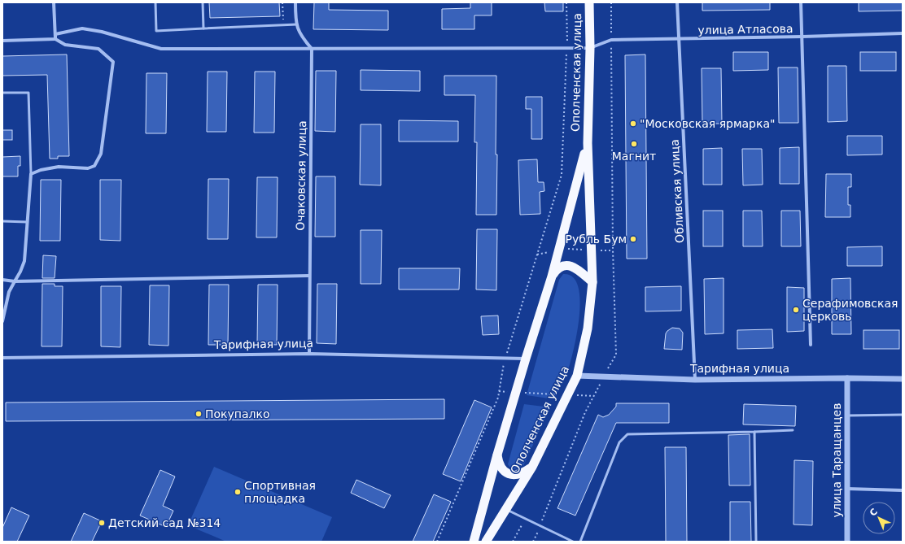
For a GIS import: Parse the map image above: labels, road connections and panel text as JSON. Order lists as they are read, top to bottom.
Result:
{
  "streets": {
    "highway": ["Ополченская улица"],
    "street": [
      "улица Атласова",
      "Очаковская улица",
      "Обливская улица",
      "Тарифная улица",
      "улица Таращанцев"
    ]
  },
  "crossings": [
    ["улица Атласова", "Ополченская улица"],
    ["улица Атласова", "Обливская улица"],
    ["Ополченская улица", "Тарифная улица"],
    ["Очаковская улица", "Тарифная улица"],
    ["Обливская улица", "Тарифная улица"],
    ["Тарифная улица", "улица Таращанцев"]
  ],
  "places": [
    "\"Московская ярмарка\"",
    "Магнит",
    "Рубль Бум",
    "Серафимовская церковь",
    "Покупалко",
    "Спортивная площадка",
    "Детский сад №314"
  ],
  "north": "top left"
}
